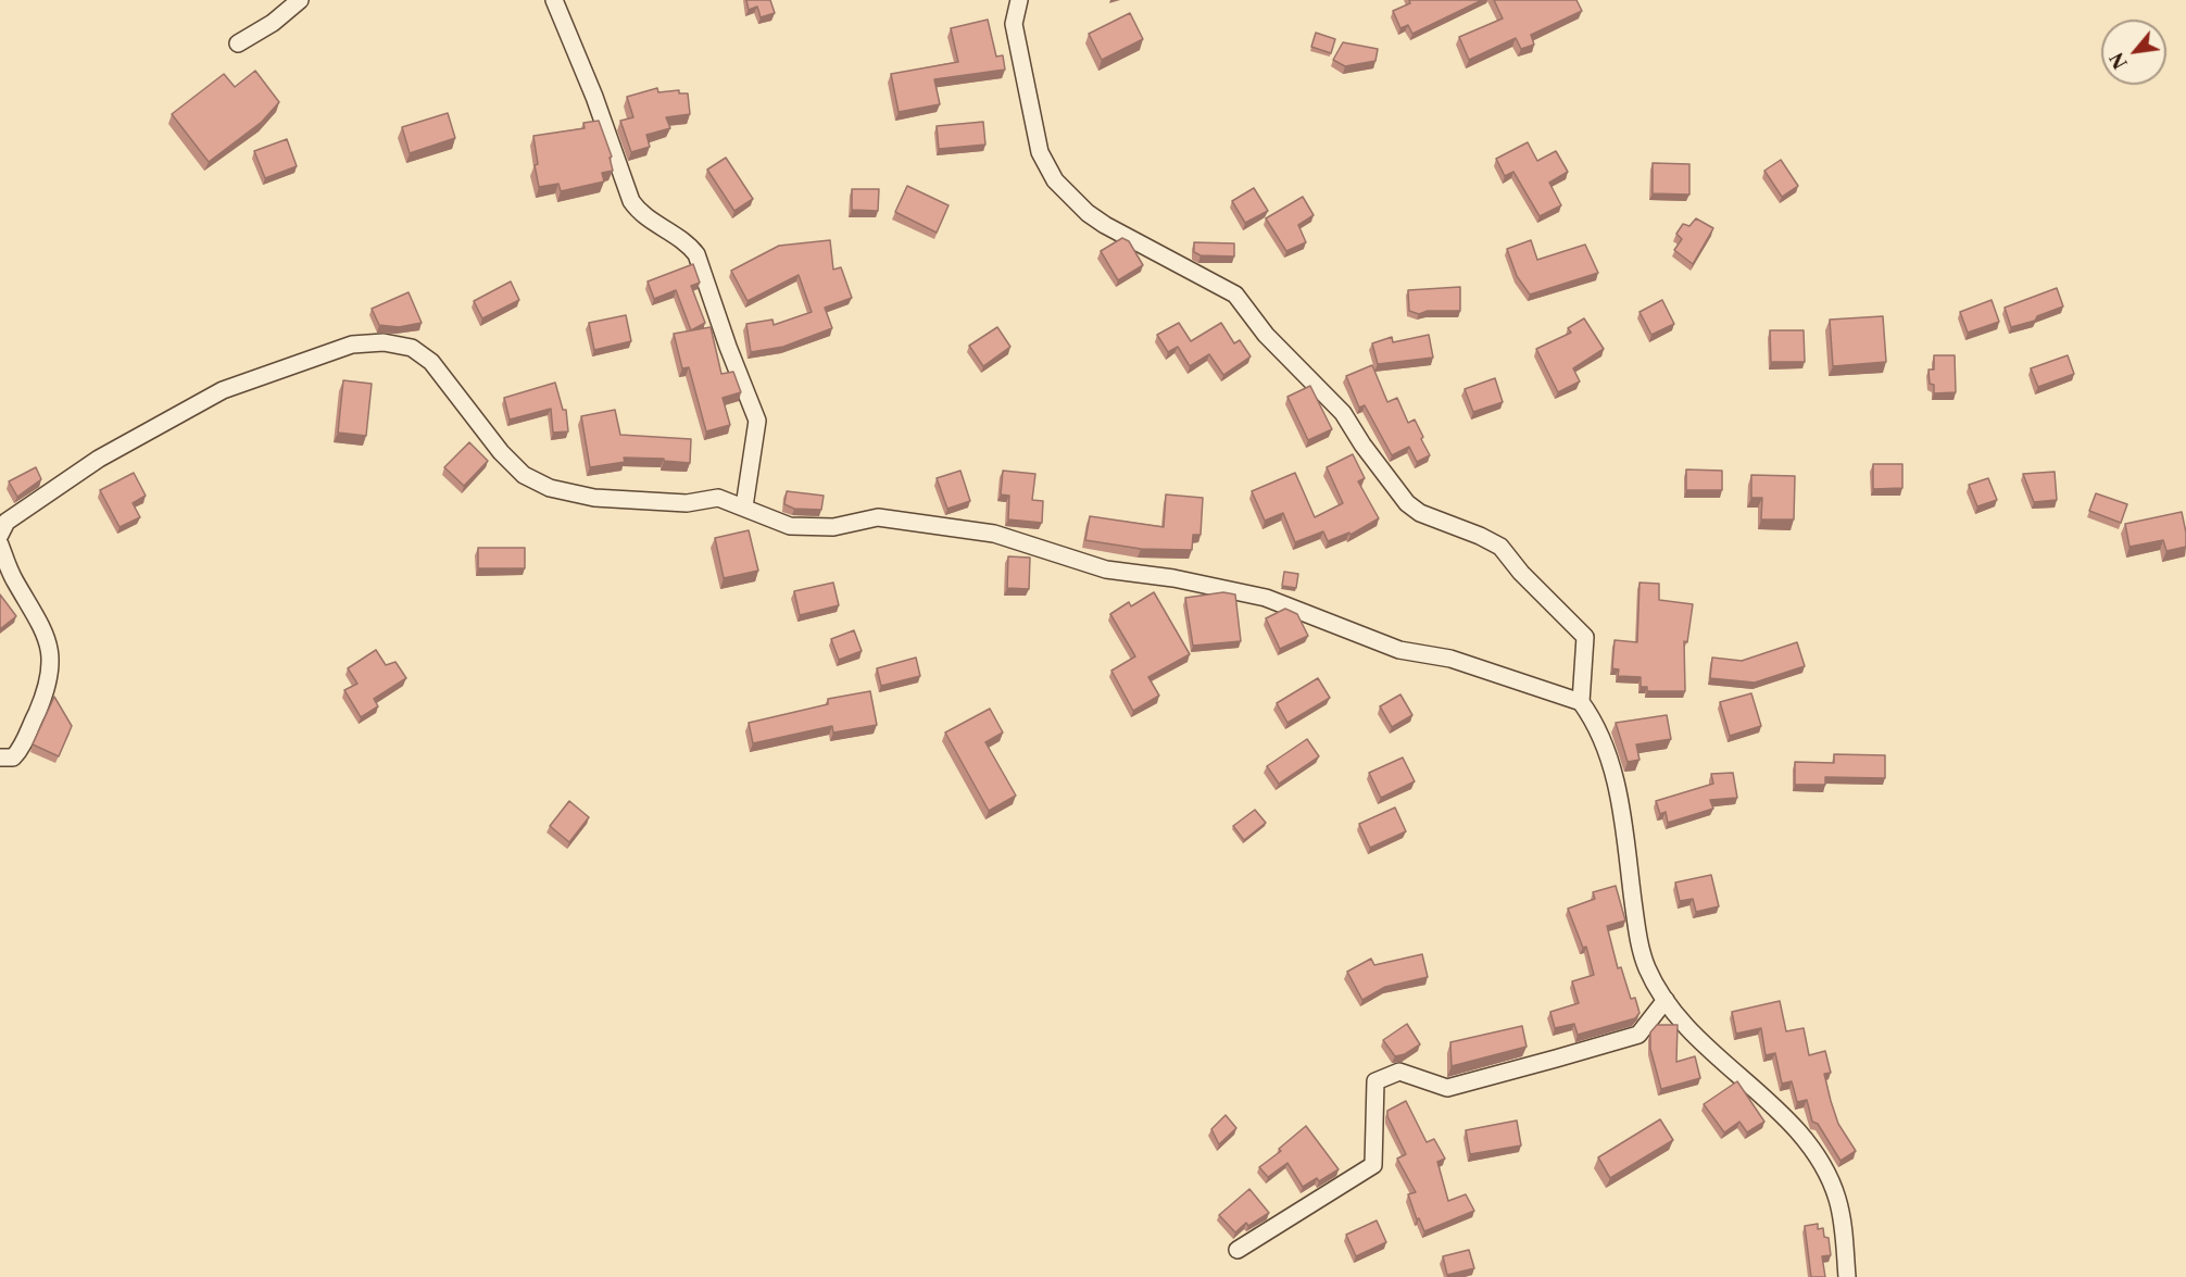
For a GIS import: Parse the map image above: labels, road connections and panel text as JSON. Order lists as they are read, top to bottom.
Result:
{
  "north": "bottom left"
}
